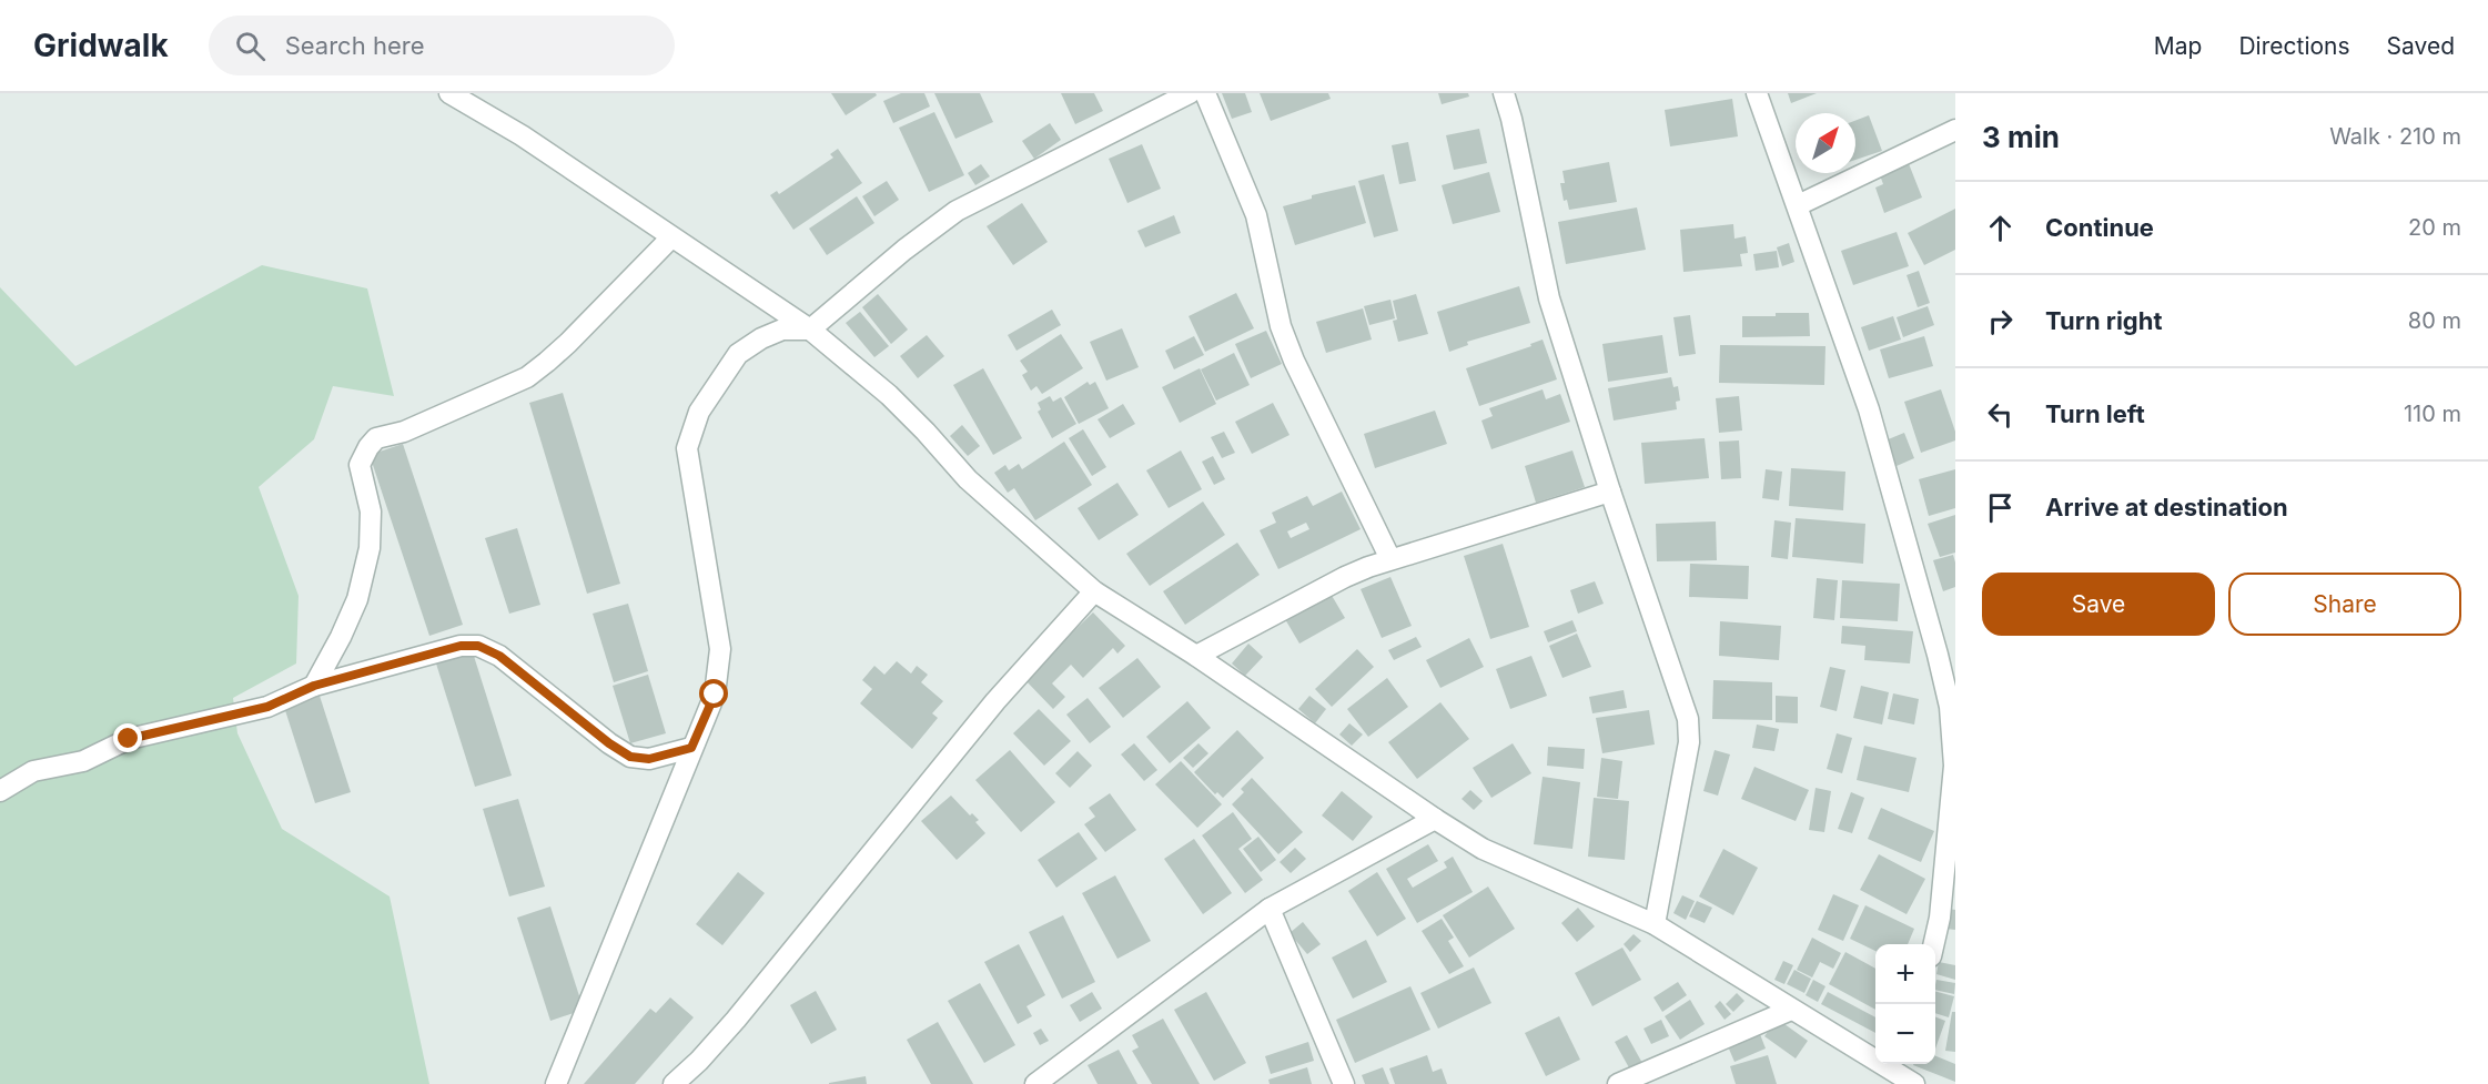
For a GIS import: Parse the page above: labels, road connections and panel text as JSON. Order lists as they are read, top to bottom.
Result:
{
  "north": "top right",
  "page": {
    "header": "Gridwalk",
    "search": "Search here",
    "nav": ["Map", "Directions", "Saved"],
    "heading": ["3 min", "Walk · 210 m"],
    "list": [
      ["Continue", "20 m"],
      ["Turn right", "80 m"],
      ["Turn left", "110 m"],
      "Arrive at destination"
    ],
    "buttons": ["Save", "Share"],
    "map_buttons": ["+", "−"]
  }
}
